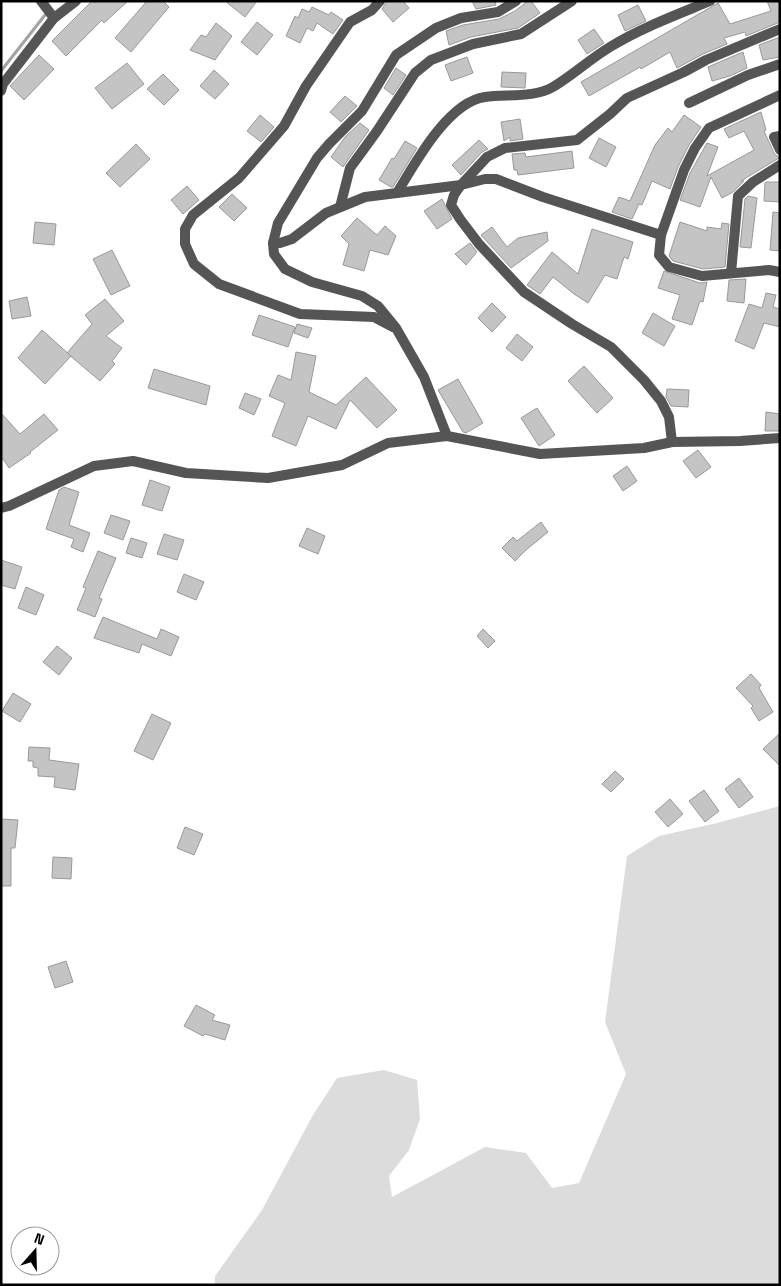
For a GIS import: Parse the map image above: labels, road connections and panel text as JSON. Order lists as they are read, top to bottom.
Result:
{
  "north": "top"
}
